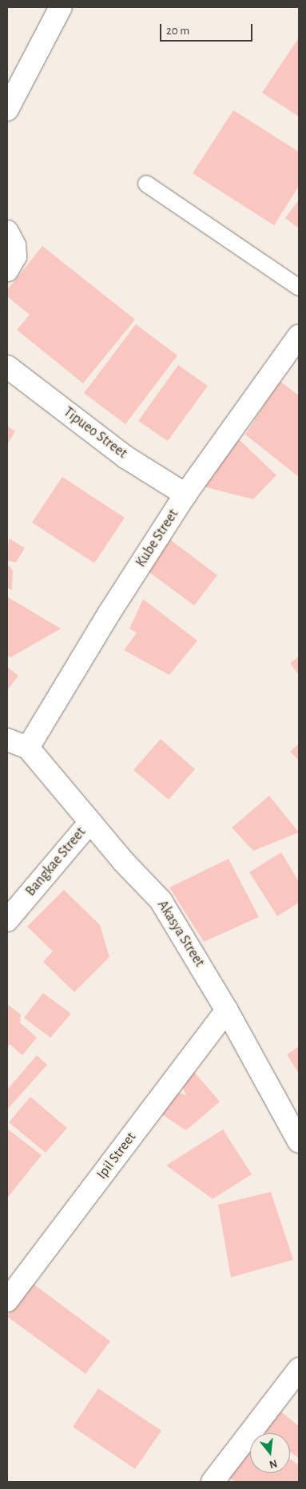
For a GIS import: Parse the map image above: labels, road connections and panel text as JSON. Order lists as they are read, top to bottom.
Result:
{
  "streets": {
    "street": [
      "Tipueo Street",
      "Kube Street",
      "Bangkae Street",
      "Akasya Street",
      "Ipil Street"
    ]
  },
  "crossings": [
    ["Tipueo Street", "Kube Street"],
    ["Kube Street", "Akasya Street"],
    ["Bangkae Street", "Akasya Street"],
    ["Akasya Street", "Ipil Street"]
  ],
  "scale_bar": "20 m",
  "north": "bottom"
}
